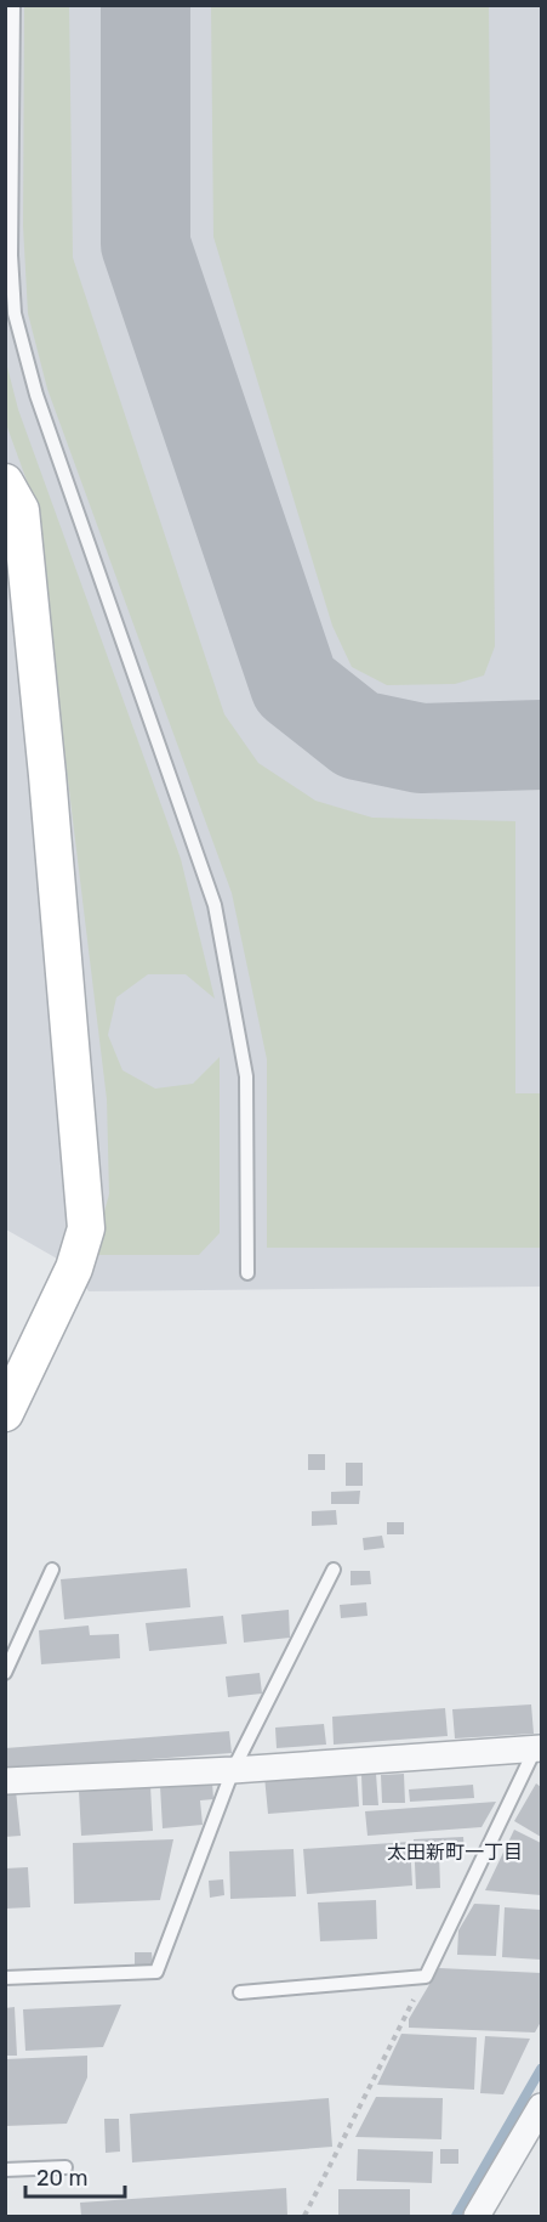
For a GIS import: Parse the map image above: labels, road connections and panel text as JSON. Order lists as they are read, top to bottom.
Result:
{
  "districts": ["太田新町一丁目"],
  "scale_bar": "20 m"
}
